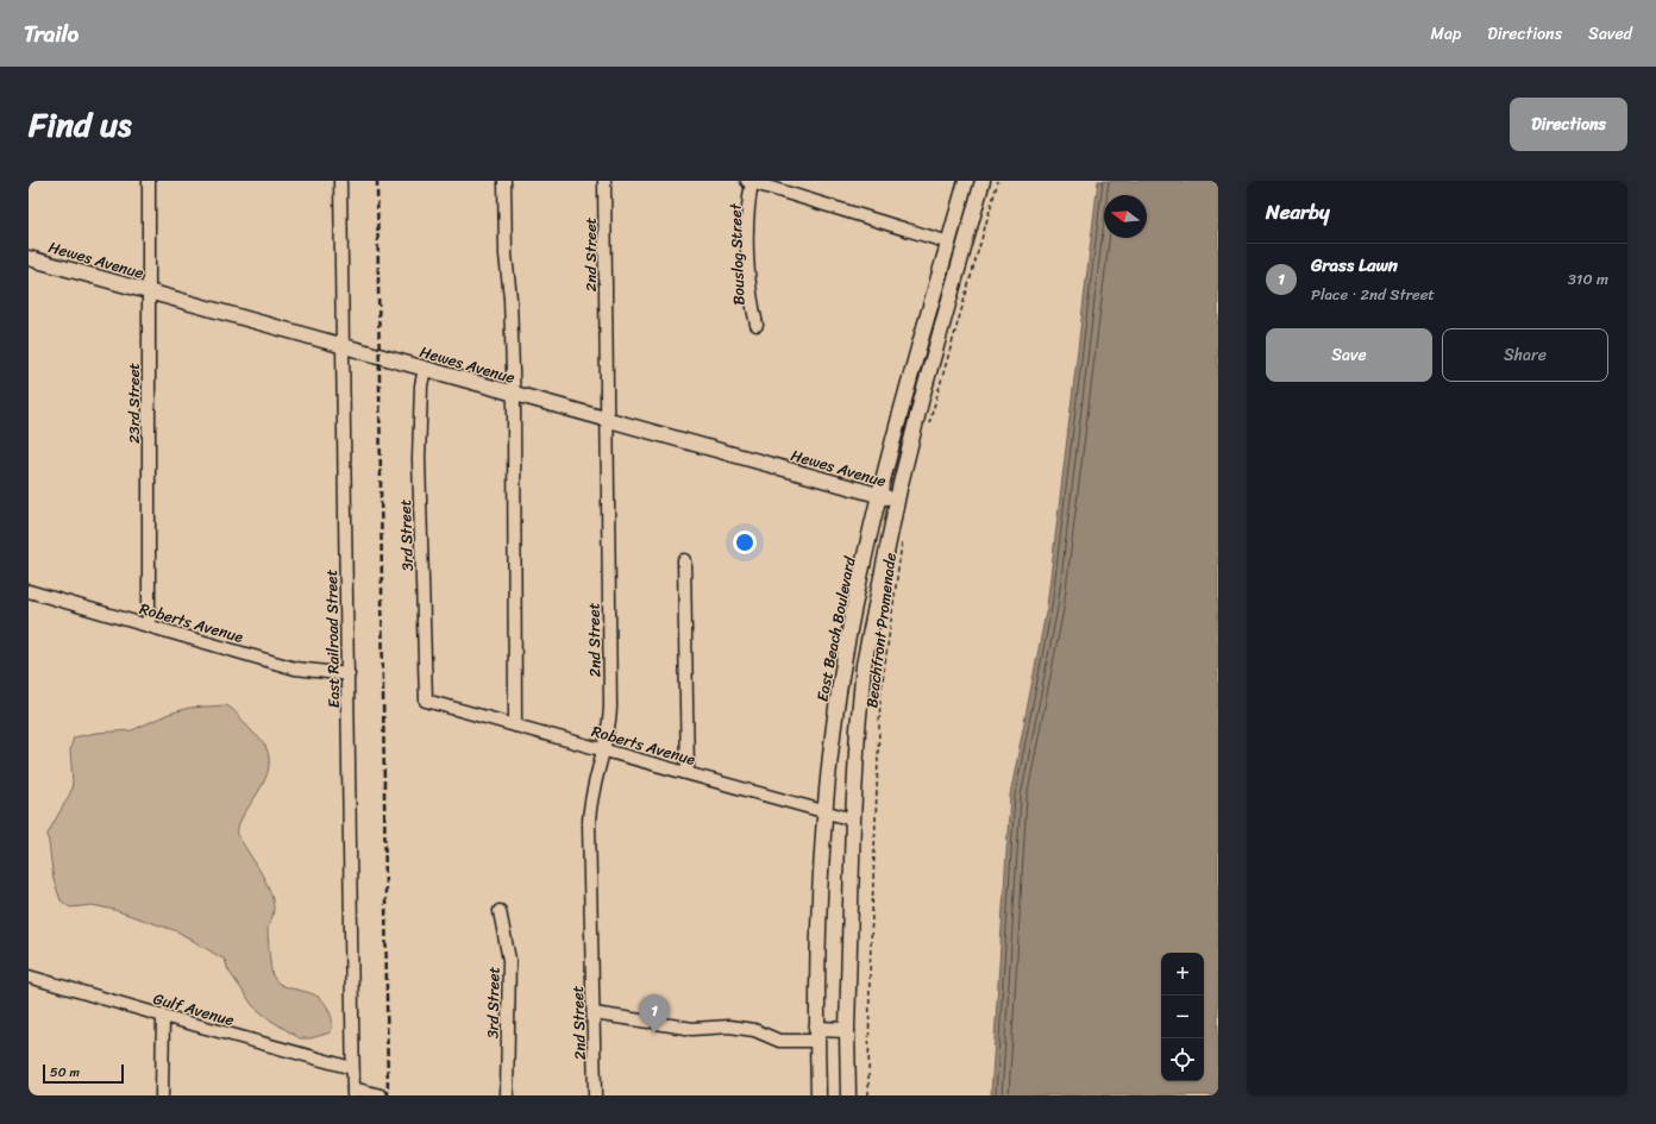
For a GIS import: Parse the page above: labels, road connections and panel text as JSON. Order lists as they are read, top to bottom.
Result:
{
  "streets": {
    "main road": ["Hewes Avenue", "East Beach Boulevard"],
    "street": [
      "2nd Street",
      "Bouslog Street",
      "23rd Street",
      "3rd Street",
      "Roberts Avenue",
      "East Railroad Street",
      "Gulf Avenue"
    ],
    "path": ["Beachfront Promenade"]
  },
  "crossings": [
    ["2nd Street", "Hewes Avenue"],
    ["2nd Street", "Roberts Avenue"],
    ["Hewes Avenue", "23rd Street"],
    ["Hewes Avenue", "3rd Street"],
    ["Hewes Avenue", "East Beach Boulevard"],
    ["Hewes Avenue", "East Railroad Street"],
    ["23rd Street", "Roberts Avenue"],
    ["3rd Street", "Roberts Avenue"],
    ["Roberts Avenue", "East Beach Boulevard"],
    ["Roberts Avenue", "East Railroad Street"],
    ["East Railroad Street", "Gulf Avenue"]
  ],
  "scale_bar": "50 m",
  "north": "left",
  "page": {
    "header": "Trailo",
    "nav": ["Map", "Directions", "Saved"],
    "title": "Find us",
    "buttons": [
      "Directions",
      ["Save", "Share"]
    ],
    "heading": "Nearby",
    "list": [
      {
        "mark": "1",
        "name": "Grass Lawn",
        "note": "Place · 2nd Street",
        "value": "310 m"
      }
    ],
    "map_buttons": ["+", "−"],
    "pins": "1",
    "scale": "50 m"
  }
}
